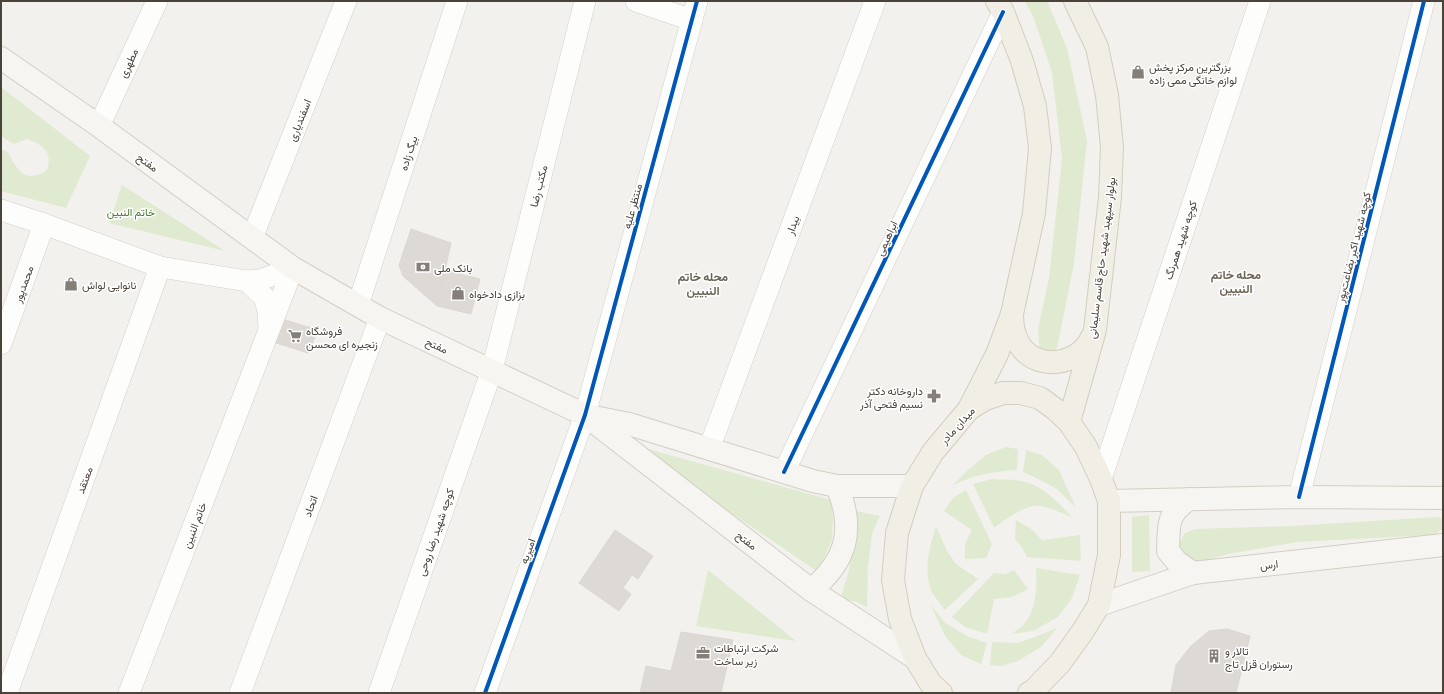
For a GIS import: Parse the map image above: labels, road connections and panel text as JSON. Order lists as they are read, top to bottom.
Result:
{
  "streets": {
    "main road": [
      "مفتح",
      "بولوار سپهبد شهید حاج قاسم سلیمانی",
      "میدان مادر",
      "ارس"
    ],
    "street": [
      "مطهری",
      "اسفندیاری",
      "بیگ زاده",
      "مکتب رضا",
      "منتظر علیه",
      "بیدار",
      "ابراهیمی",
      "کوچه شهید همرنگ",
      "کوچه شهید اکبر بضاعت‌پور",
      "محمدپور",
      "معتقد",
      "اتحاد",
      "خاتم النبین",
      "کوچه شهید رضا روحی",
      "امیریه"
    ]
  },
  "crossings": [
    ["مطهری", "مفتح"],
    ["اسفندیاری", "مفتح"],
    ["بیگ زاده", "مفتح"],
    ["مفتح", "مکتب رضا"],
    ["مفتح", "منتظر علیه"],
    ["مفتح", "بیدار"],
    ["مفتح", "ابراهیمی"],
    ["مفتح", "میدان مادر"],
    ["مفتح", "اتحاد"],
    ["مفتح", "خاتم النبین"],
    ["مفتح", "کوچه شهید رضا روحی"],
    ["مفتح", "امیریه"],
    ["مکتب رضا", "کوچه شهید رضا روحی"],
    ["منتظر علیه", "امیریه"],
    ["کوچه شهید همرنگ", "میدان مادر"],
    ["بولوار سپهبد شهید حاج قاسم سلیمانی", "میدان مادر"],
    ["میدان مادر", "ارس"]
  ],
  "districts": ["محله خاتم النبیین", "محله خاتم النبیین"],
  "parks": ["خاتم النبین"],
  "places": {
    "shop": ["بزرگترین مرکز پخش لوازم خانگی ممی زاده", "نانوایی لواش", "بزازی دادخواه"],
    "bank": ["بانک ملی"],
    "supermarket": ["فروشگاه زنجیره ای محسن"],
    "pharmacy": ["داروخانه دکتر نسیم فتحی آذر"],
    "office": ["شرکت ارتباطات زیر ساخت"],
    "building": ["تالار و رستوران قزل تاج"]
  }
}
